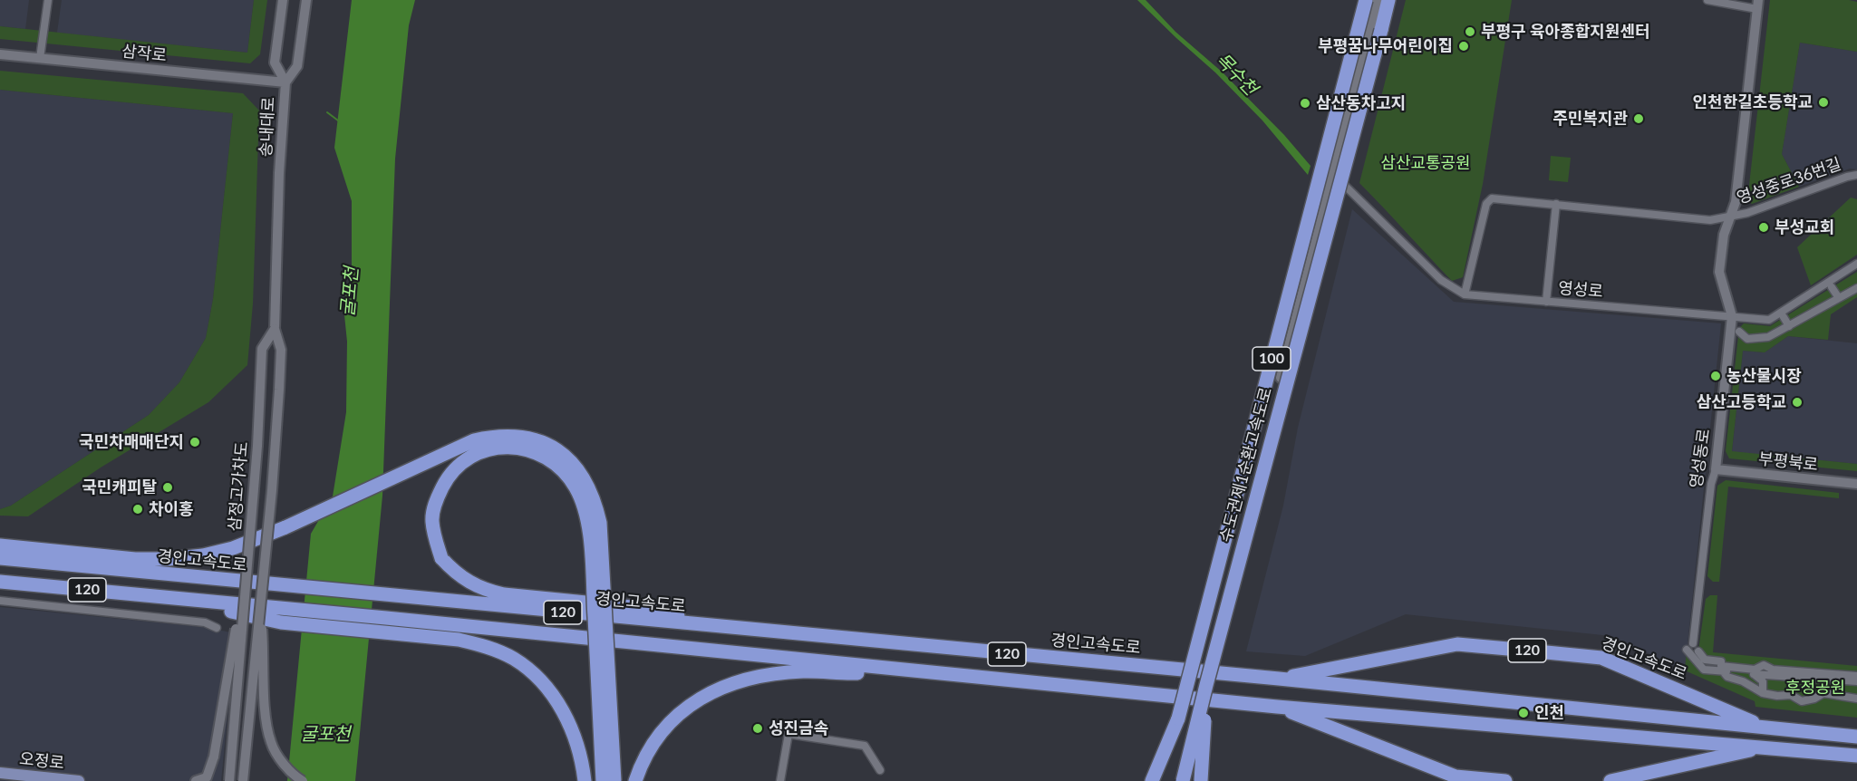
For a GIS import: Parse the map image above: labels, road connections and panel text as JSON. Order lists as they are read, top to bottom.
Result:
{
  "streets": {
    "highway": [
      "100",
      "수도권제1순환고속도로",
      "경인고속도로",
      "120"
    ],
    "main road": ["오정로"],
    "street": [
      "삼작로",
      "송내대로",
      "영성중로36번길",
      "영성로",
      "영성동로",
      "부평북로",
      "삼정고가차도"
    ]
  },
  "crossings": [
    ["삼작로", "송내대로"],
    ["송내대로", "삼정고가차도"],
    ["영성중로36번길", "영성동로"],
    ["영성로", "영성동로"],
    ["영성동로", "부평북로"]
  ],
  "water": ["목수천", "굴포천"],
  "parks": ["삼산교통공원", "후정공원"],
  "places": [
    "부평구 육아종합지원센터",
    "부평꿈나무어린이집",
    "인천한길초등학교",
    "삼산동차고지",
    "주민복지관",
    "부성교회",
    "농산물시장",
    "삼산고등학교",
    "국민차매매단지",
    "국민캐피탈",
    "차이홍",
    "인천",
    "성진금속"
  ]
}
